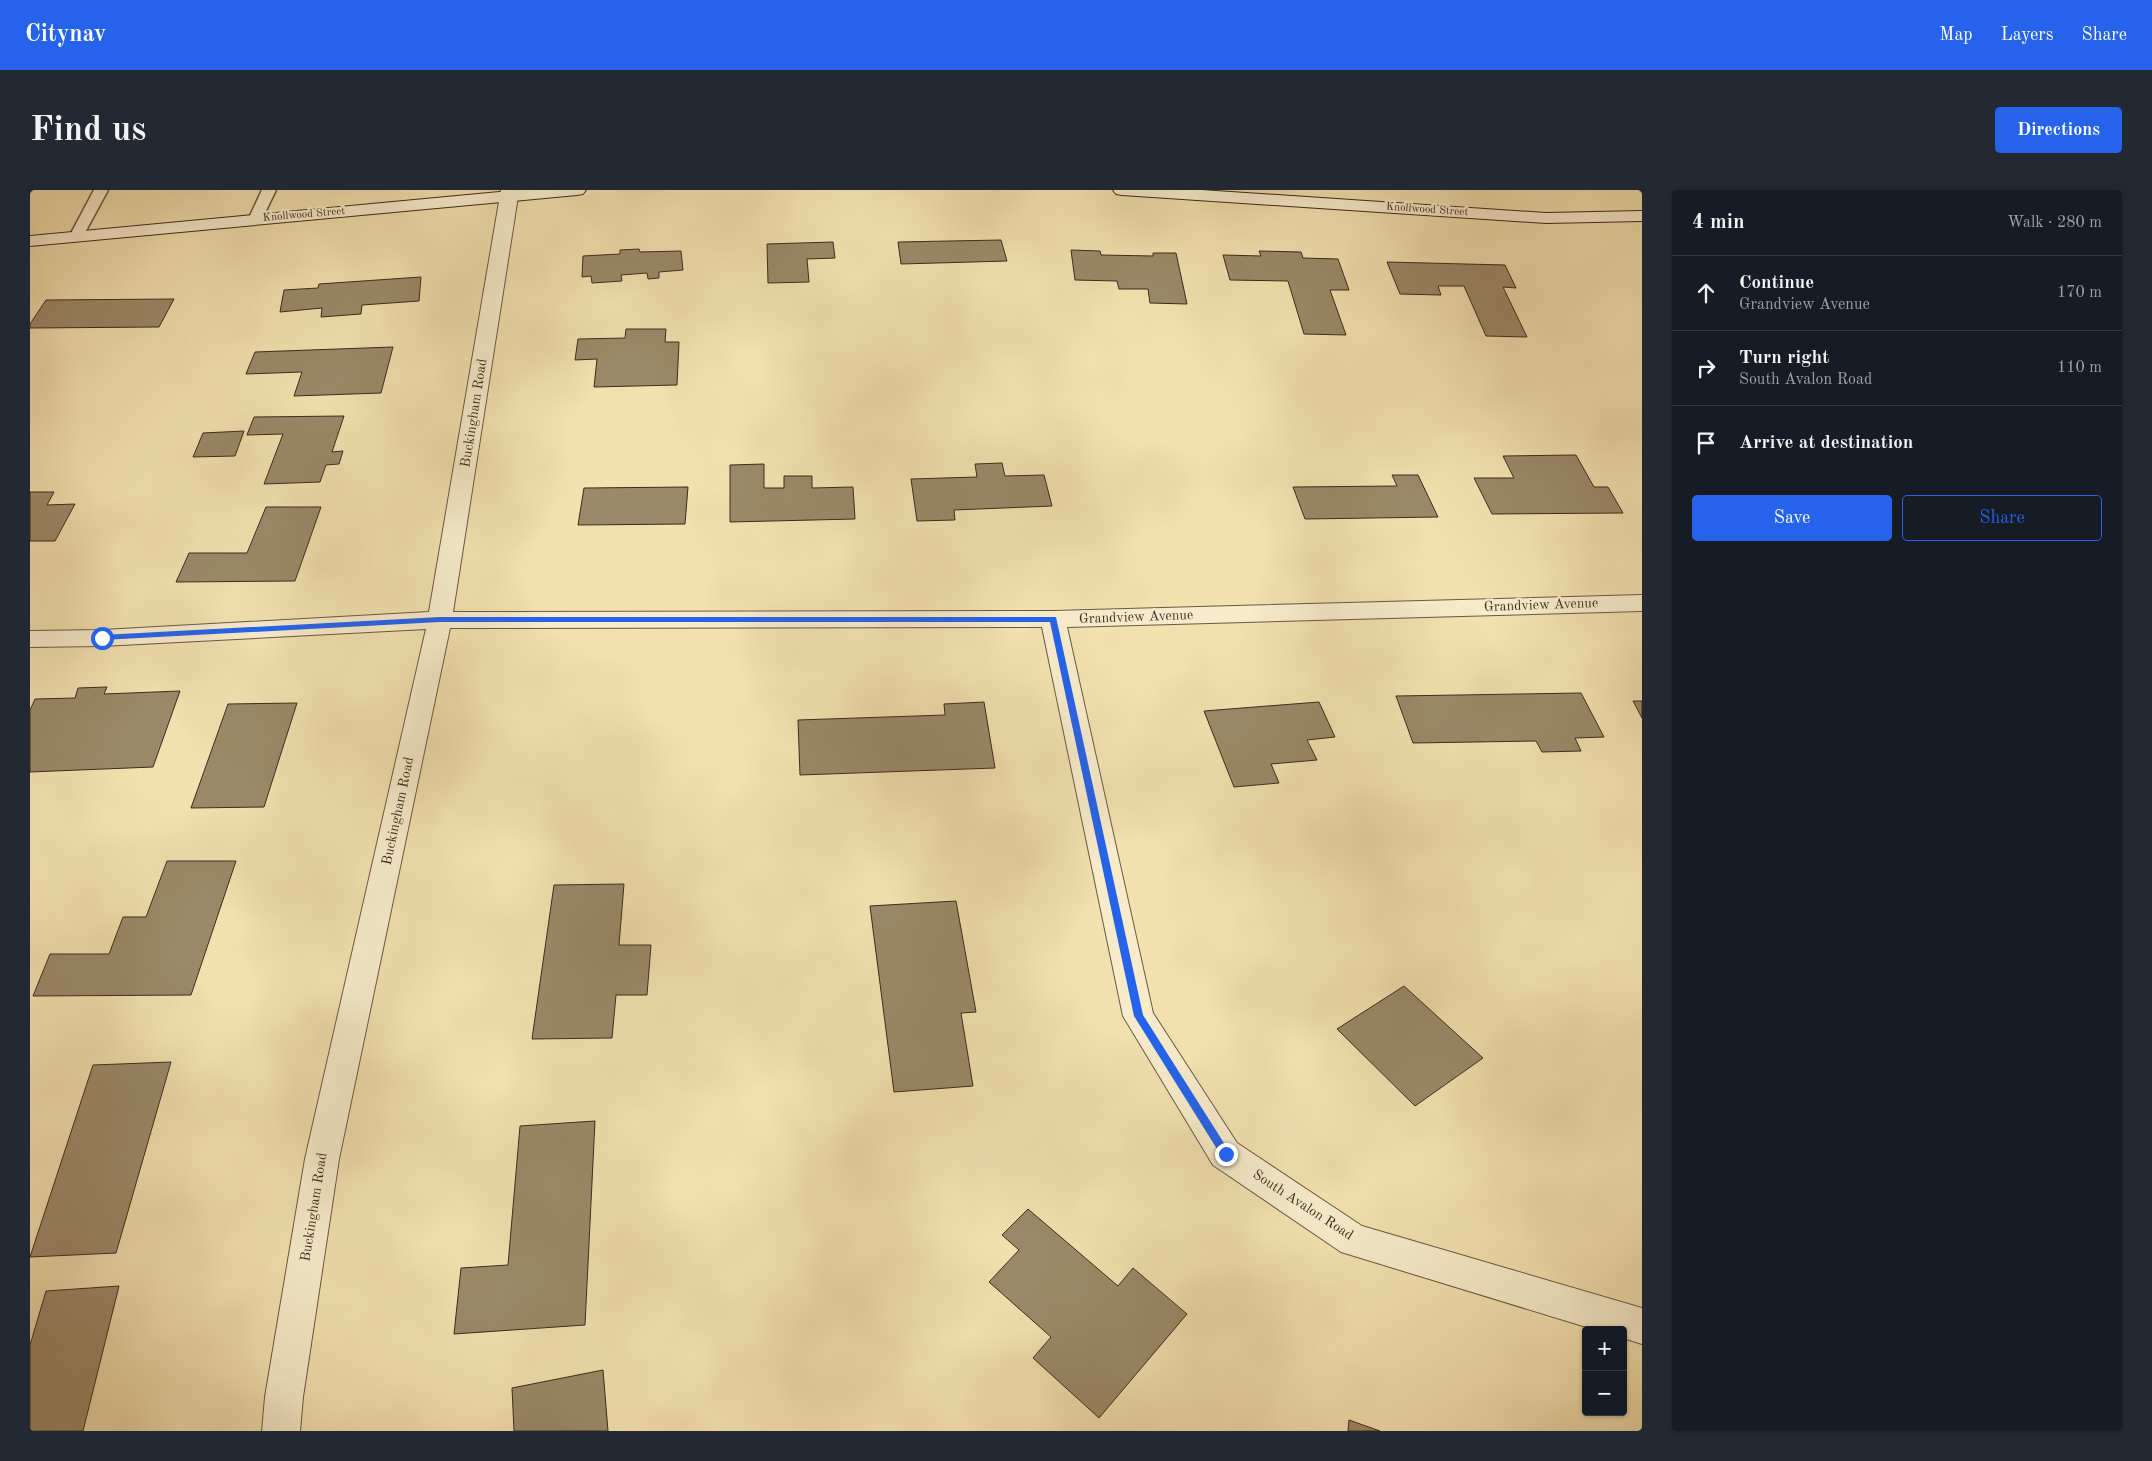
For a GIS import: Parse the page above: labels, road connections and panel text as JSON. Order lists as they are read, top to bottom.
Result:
{
  "streets": {
    "street": [
      "Knollwood Street",
      "Buckingham Road",
      "Grandview Avenue",
      "South Avalon Road"
    ]
  },
  "crossings": [
    ["Knollwood Street", "Buckingham Road"],
    ["Buckingham Road", "Grandview Avenue"],
    ["Grandview Avenue", "South Avalon Road"]
  ],
  "page": {
    "header": "Citynav",
    "nav": ["Map", "Layers", "Share"],
    "buttons": [
      "Directions",
      ["Save", "Share"]
    ],
    "title": "Find us",
    "heading": ["4 min", "Walk · 280 m"],
    "list": [
      ["Continue", "Grandview Avenue", "170 m"],
      ["Turn right", "South Avalon Road", "110 m"],
      "Arrive at destination"
    ],
    "map_buttons": ["+", "−"]
  }
}
